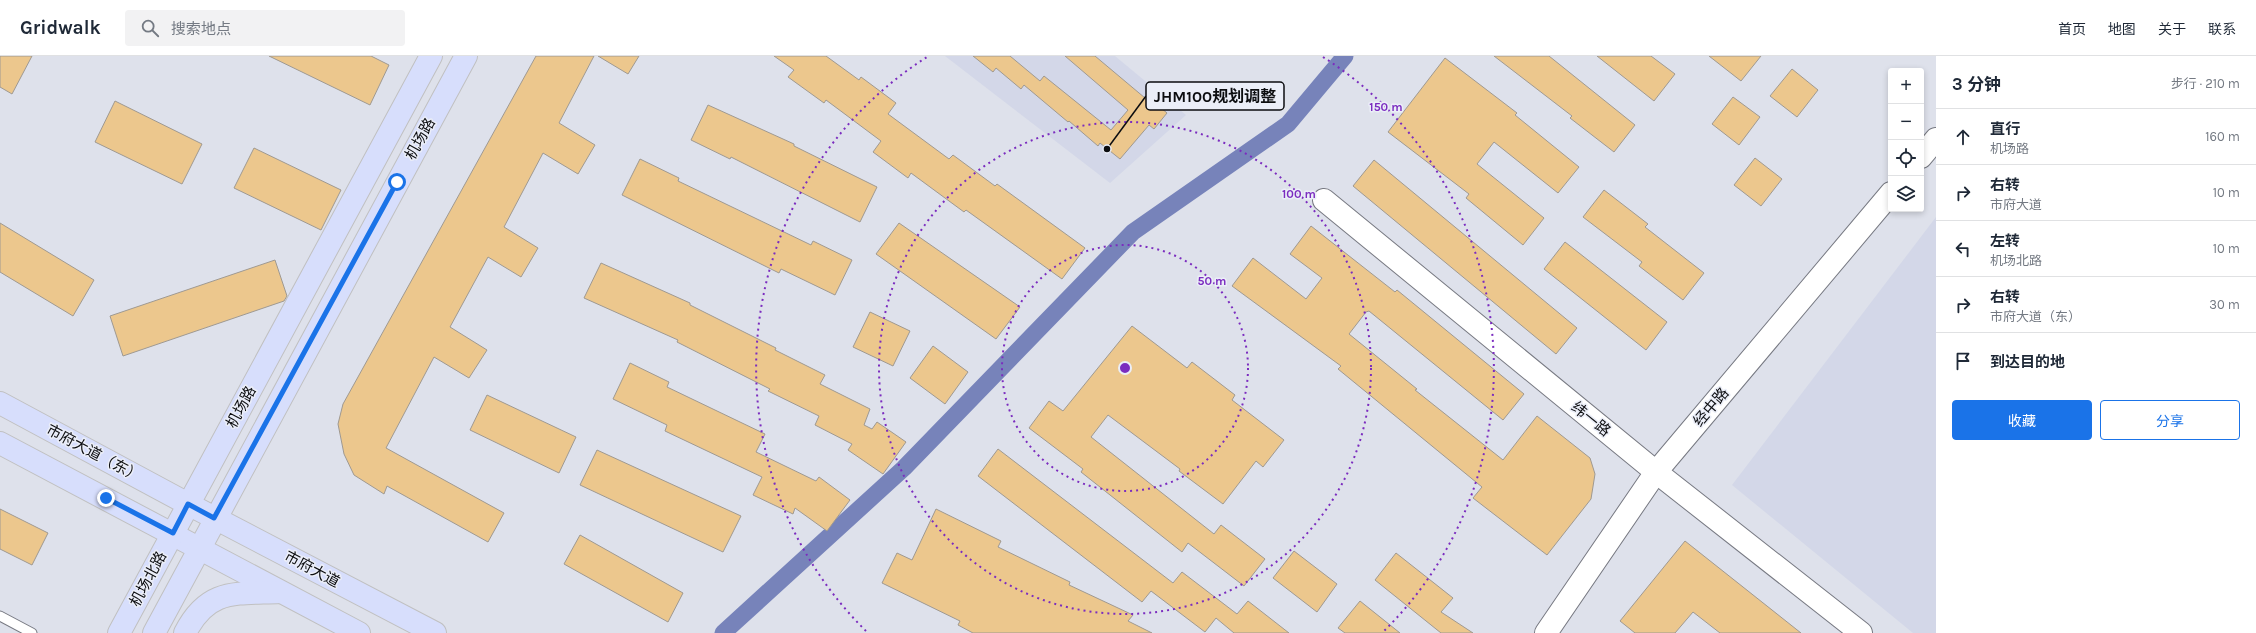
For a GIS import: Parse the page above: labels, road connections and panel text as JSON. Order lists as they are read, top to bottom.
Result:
{
  "streets": {
    "main road": [
      "机场路",
      "市府大道（东）",
      "市府大道",
      "机场北路"
    ],
    "street": ["经中路", "纬一路"]
  },
  "crossings": [
    ["机场路", "市府大道（东）"],
    ["机场路", "市府大道"],
    ["机场路", "机场北路"],
    ["经中路", "纬一路"],
    ["市府大道（东）", "市府大道"],
    ["市府大道（东）", "机场北路"],
    ["市府大道", "机场北路"]
  ],
  "places": ["JHM100规划调整"],
  "page": {
    "header": "Gridwalk",
    "search": "搜索地点",
    "nav": [
      "首页",
      "地图",
      "关于",
      "联系"
    ],
    "heading": ["3 分钟", "步行 · 210 m"],
    "map_buttons": ["+", "−"],
    "list": [
      ["直行", "机场路", "160 m"],
      ["右转", "市府大道", "10 m"],
      ["左转", "机场北路", "10 m"],
      ["右转", "市府大道（东）", "30 m"],
      "到达目的地"
    ],
    "buttons": ["收藏", "分享"]
  },
  "rings": ["150 m", "100 m", "50 m"]
}
